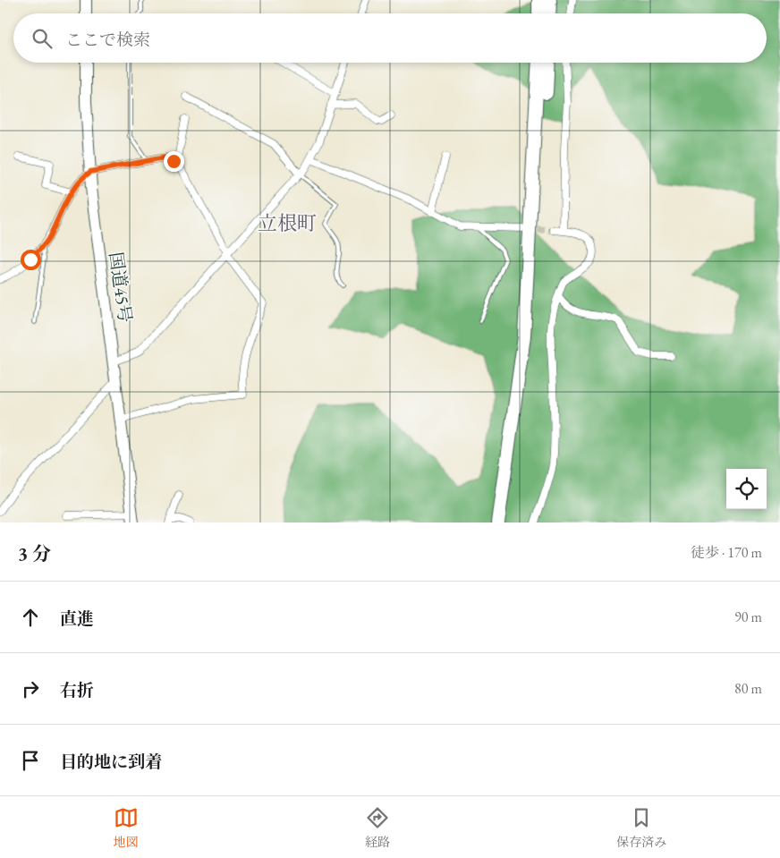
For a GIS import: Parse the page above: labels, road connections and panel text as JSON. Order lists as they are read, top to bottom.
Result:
{
  "streets": {
    "highway": ["国道45号"]
  },
  "districts": ["立根町"],
  "page": {
    "search": "ここで検索",
    "heading": ["3 分", "徒歩 · 170 m"],
    "list": [
      ["直進", "90 m"],
      ["右折", "80 m"],
      "目的地に到着"
    ],
    "nav": ["地図", "経路", "保存済み"]
  }
}
